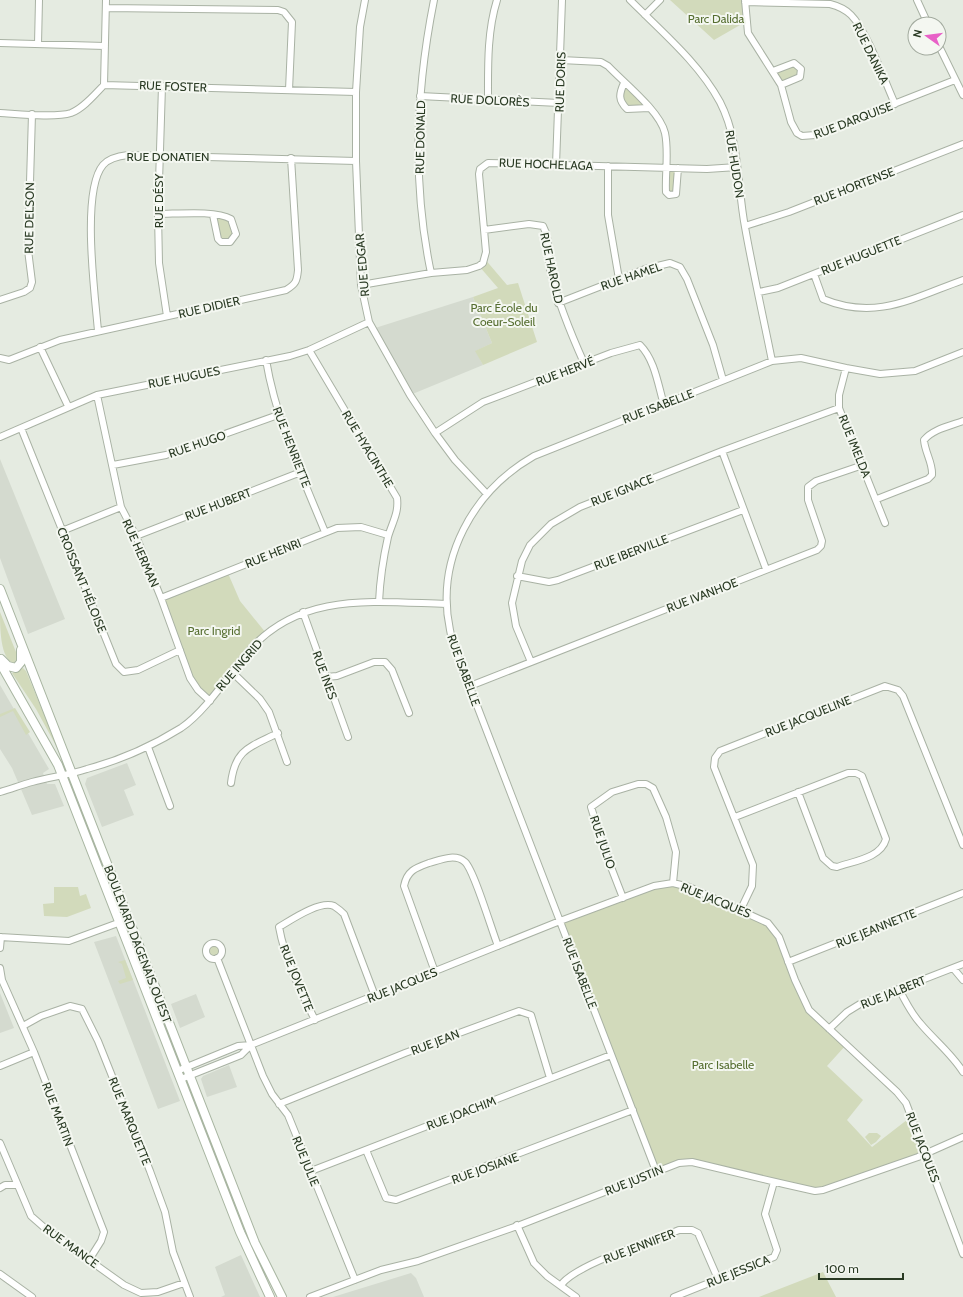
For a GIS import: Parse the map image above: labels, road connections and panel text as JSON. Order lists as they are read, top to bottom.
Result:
{
  "streets": {
    "main road": ["BOULEVARD DAGENAIS OUEST"],
    "street": [
      "RUE DANIKA",
      "RUE DORIS",
      "RUE FOSTER",
      "RUE DOLORÈS",
      "RUE DARQUISE",
      "RUE DONALD",
      "RUE DONATIEN",
      "RUE HOCHELAGA",
      "RUE HUDON",
      "RUE HORTENSE",
      "RUE DÉSY",
      "RUE DELSON",
      "RUE HUGUETTE",
      "RUE EDGAR",
      "RUE HAROLD",
      "RUE HAMEL",
      "RUE DIDIER",
      "RUE HERVÉ",
      "RUE HUGUES",
      "RUE ISABELLE",
      "RUE HUGO",
      "RUE IMELDA",
      "RUE HENRIETTE",
      "RUE HYACINTHE",
      "RUE IGNACE",
      "RUE HUBERT",
      "RUE IBERVILLE",
      "RUE HERMAN",
      "RUE HENRI",
      "CROISSANT HÉLOISE",
      "RUE IVANHOE",
      "RUE INGRID",
      "RUE INES",
      "RUE JACQUELINE",
      "RUE JULIO",
      "RUE JACQUES",
      "RUE JEANNETTE",
      "RUE JOVETTE",
      "RUE JALBERT",
      "RUE JEAN",
      "RUE JOACHIM",
      "RUE MARTIN",
      "RUE MARQUETTE",
      "RUE JULIE",
      "RUE JOSIANE",
      "RUE JUSTIN",
      "RUE MANCE",
      "RUE JENNIFER",
      "RUE JESSICA"
    ]
  },
  "crossings": [
    ["RUE DANIKA", "RUE DARQUISE"],
    ["RUE DORIS", "RUE DOLORÈS"],
    ["RUE DORIS", "RUE HOCHELAGA"],
    ["RUE FOSTER", "RUE DÉSY"],
    ["RUE FOSTER", "RUE EDGAR"],
    ["RUE DOLORÈS", "RUE DONALD"],
    ["RUE DONALD", "RUE HOCHELAGA"],
    ["RUE DONATIEN", "RUE DÉSY"],
    ["RUE DONATIEN", "RUE EDGAR"],
    ["RUE DONATIEN", "RUE DIDIER"],
    ["RUE HOCHELAGA", "RUE HUDON"],
    ["RUE HOCHELAGA", "RUE EDGAR"],
    ["RUE HOCHELAGA", "RUE HAROLD"],
    ["RUE HUDON", "RUE HORTENSE"],
    ["RUE HUDON", "RUE HUGUETTE"],
    ["RUE HUDON", "RUE ISABELLE"],
    ["RUE DÉSY", "RUE DIDIER"],
    ["RUE EDGAR", "RUE HERVÉ"],
    ["RUE EDGAR", "RUE HUGUES"],
    ["RUE EDGAR", "RUE ISABELLE"],
    ["RUE HAROLD", "RUE HAMEL"],
    ["RUE HAROLD", "RUE HERVÉ"],
    ["RUE HAMEL", "RUE ISABELLE"],
    ["RUE HERVÉ", "RUE ISABELLE"],
    ["RUE HUGUES", "RUE HENRIETTE"],
    ["RUE HUGUES", "RUE HYACINTHE"],
    ["RUE HUGUES", "RUE HERMAN"],
    ["RUE HUGUES", "CROISSANT HÉLOISE"],
    ["RUE ISABELLE", "RUE IMELDA"],
    ["RUE ISABELLE", "RUE IVANHOE"],
    ["RUE ISABELLE", "RUE INGRID"],
    ["RUE ISABELLE", "RUE JACQUES"],
    ["RUE ISABELLE", "RUE JOACHIM"],
    ["RUE ISABELLE", "RUE JOSIANE"],
    ["RUE ISABELLE", "RUE JUSTIN"],
    ["RUE HUGO", "RUE HENRIETTE"],
    ["RUE HUGO", "RUE HERMAN"],
    ["RUE IMELDA", "RUE IGNACE"],
    ["RUE IMELDA", "RUE IVANHOE"],
    ["RUE HENRIETTE", "RUE HUBERT"],
    ["RUE HENRIETTE", "RUE HENRI"],
    ["RUE HYACINTHE", "RUE HENRI"],
    ["RUE HYACINTHE", "RUE INGRID"],
    ["RUE IGNACE", "RUE IBERVILLE"],
    ["RUE IGNACE", "RUE IVANHOE"],
    ["RUE HUBERT", "RUE HERMAN"],
    ["RUE HERMAN", "RUE HENRI"],
    ["RUE HERMAN", "CROISSANT HÉLOISE"],
    ["RUE HERMAN", "RUE INGRID"],
    ["RUE INGRID", "RUE INES"],
    ["RUE INGRID", "BOULEVARD DAGENAIS OUEST"],
    ["RUE JACQUELINE", "RUE JACQUES"],
    ["RUE JULIO", "RUE JACQUES"],
    ["RUE JACQUES", "RUE JEANNETTE"],
    ["RUE JACQUES", "BOULEVARD DAGENAIS OUEST"],
    ["RUE JACQUES", "RUE JOVETTE"],
    ["RUE JACQUES", "RUE JALBERT"],
    ["RUE JACQUES", "RUE JULIE"],
    ["RUE JACQUES", "RUE JUSTIN"],
    ["RUE JEAN", "RUE JOACHIM"],
    ["RUE JEAN", "RUE JULIE"],
    ["RUE JOACHIM", "RUE JULIE"],
    ["RUE JOACHIM", "RUE JOSIANE"],
    ["RUE MARTIN", "RUE MARQUETTE"],
    ["RUE MARTIN", "RUE MANCE"],
    ["RUE MARQUETTE", "RUE MANCE"],
    ["RUE JULIE", "RUE JUSTIN"],
    ["RUE JUSTIN", "RUE JESSICA"],
    ["RUE JENNIFER", "RUE JESSICA"]
  ],
  "parks": [
    "Parc Dalida",
    "Parc École du Coeur-Soleil",
    "Parc Ingrid",
    "Parc Isabelle"
  ],
  "scale_bar": "100 m",
  "north": "left"
}
